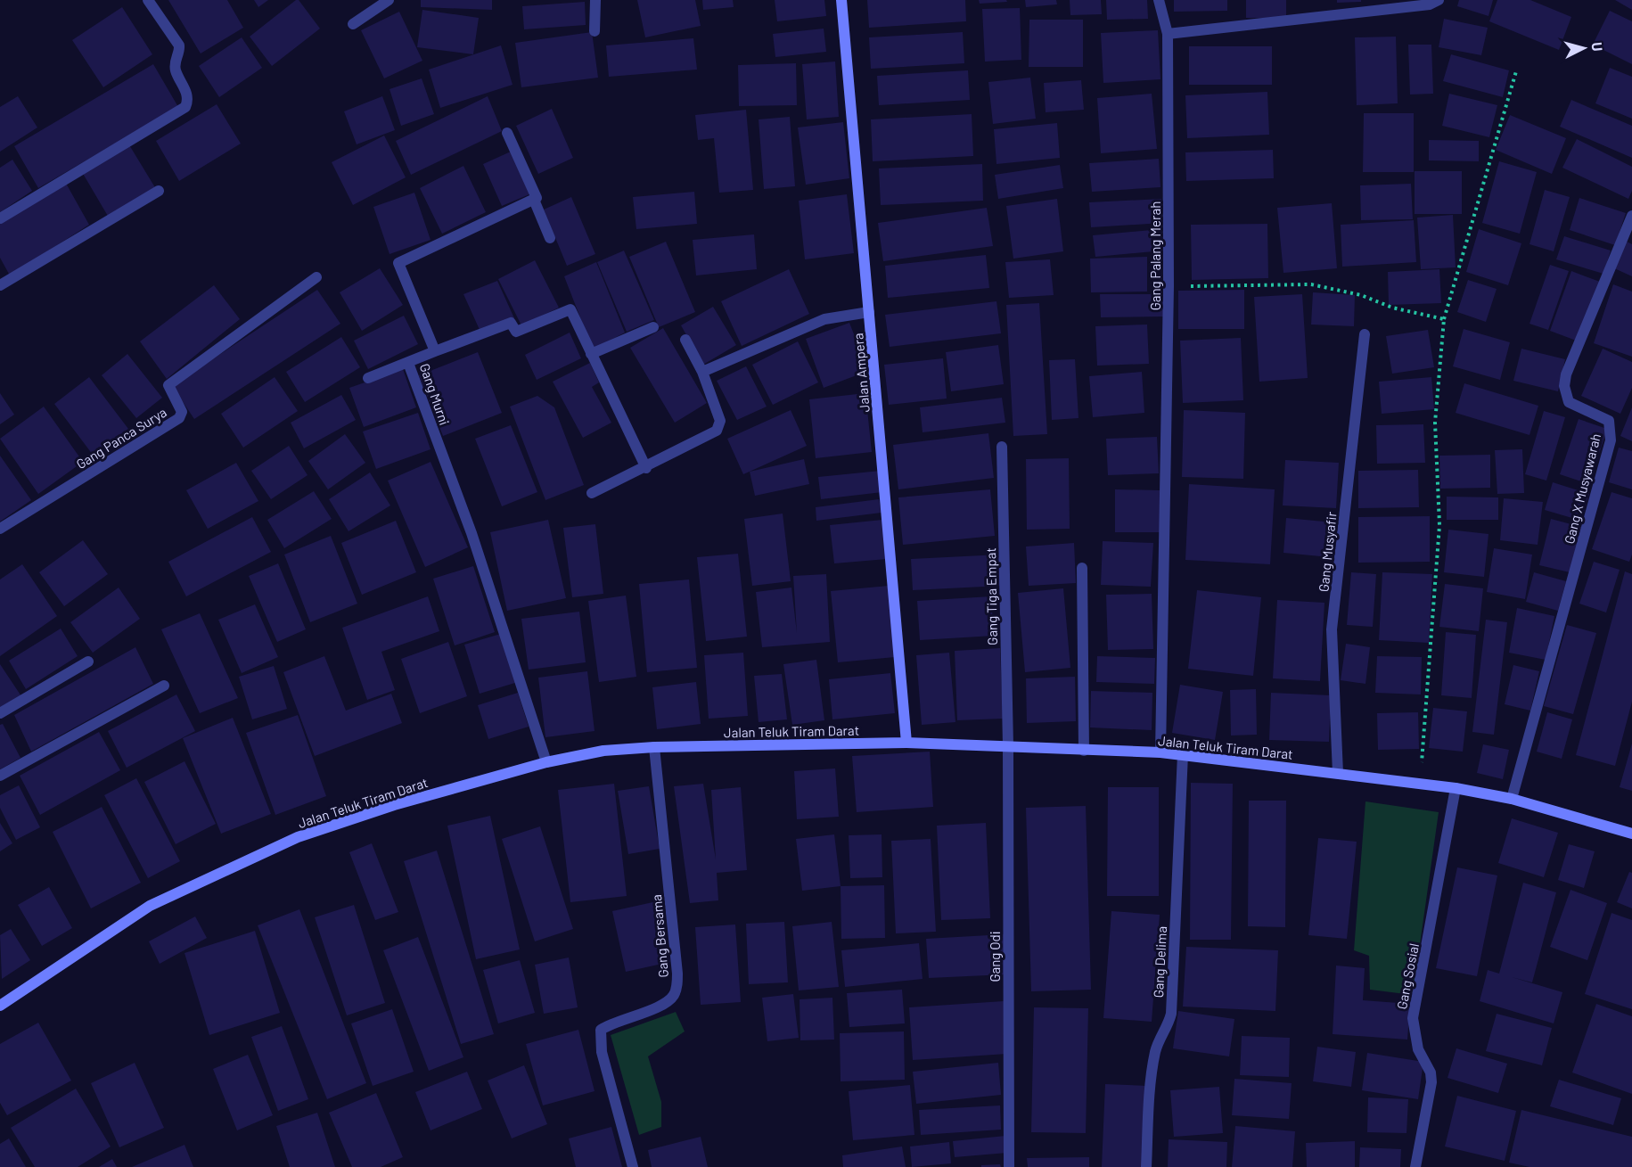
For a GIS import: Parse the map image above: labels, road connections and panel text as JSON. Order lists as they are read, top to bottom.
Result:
{
  "streets": {
    "street": [
      "Gang Palang Merah",
      "Jalan Ampera",
      "Gang Murni",
      "Gang Panca Surya",
      "Gang X Musyawarah",
      "Gang Musyafir",
      "Gang Tiga Empat",
      "Jalan Teluk Tiram Darat",
      "Gang Bersama",
      "Gang Odi",
      "Gang Delima",
      "Gang Sosial"
    ]
  },
  "crossings": [
    ["Gang Palang Merah", "Jalan Teluk Tiram Darat"],
    ["Jalan Ampera", "Jalan Teluk Tiram Darat"],
    ["Gang Murni", "Jalan Teluk Tiram Darat"],
    ["Gang X Musyawarah", "Jalan Teluk Tiram Darat"],
    ["Gang Musyafir", "Jalan Teluk Tiram Darat"],
    ["Gang Tiga Empat", "Jalan Teluk Tiram Darat"],
    ["Gang Tiga Empat", "Gang Odi"],
    ["Jalan Teluk Tiram Darat", "Gang Bersama"],
    ["Jalan Teluk Tiram Darat", "Gang Odi"],
    ["Jalan Teluk Tiram Darat", "Gang Delima"],
    ["Jalan Teluk Tiram Darat", "Gang Sosial"]
  ],
  "north": "right"
}
